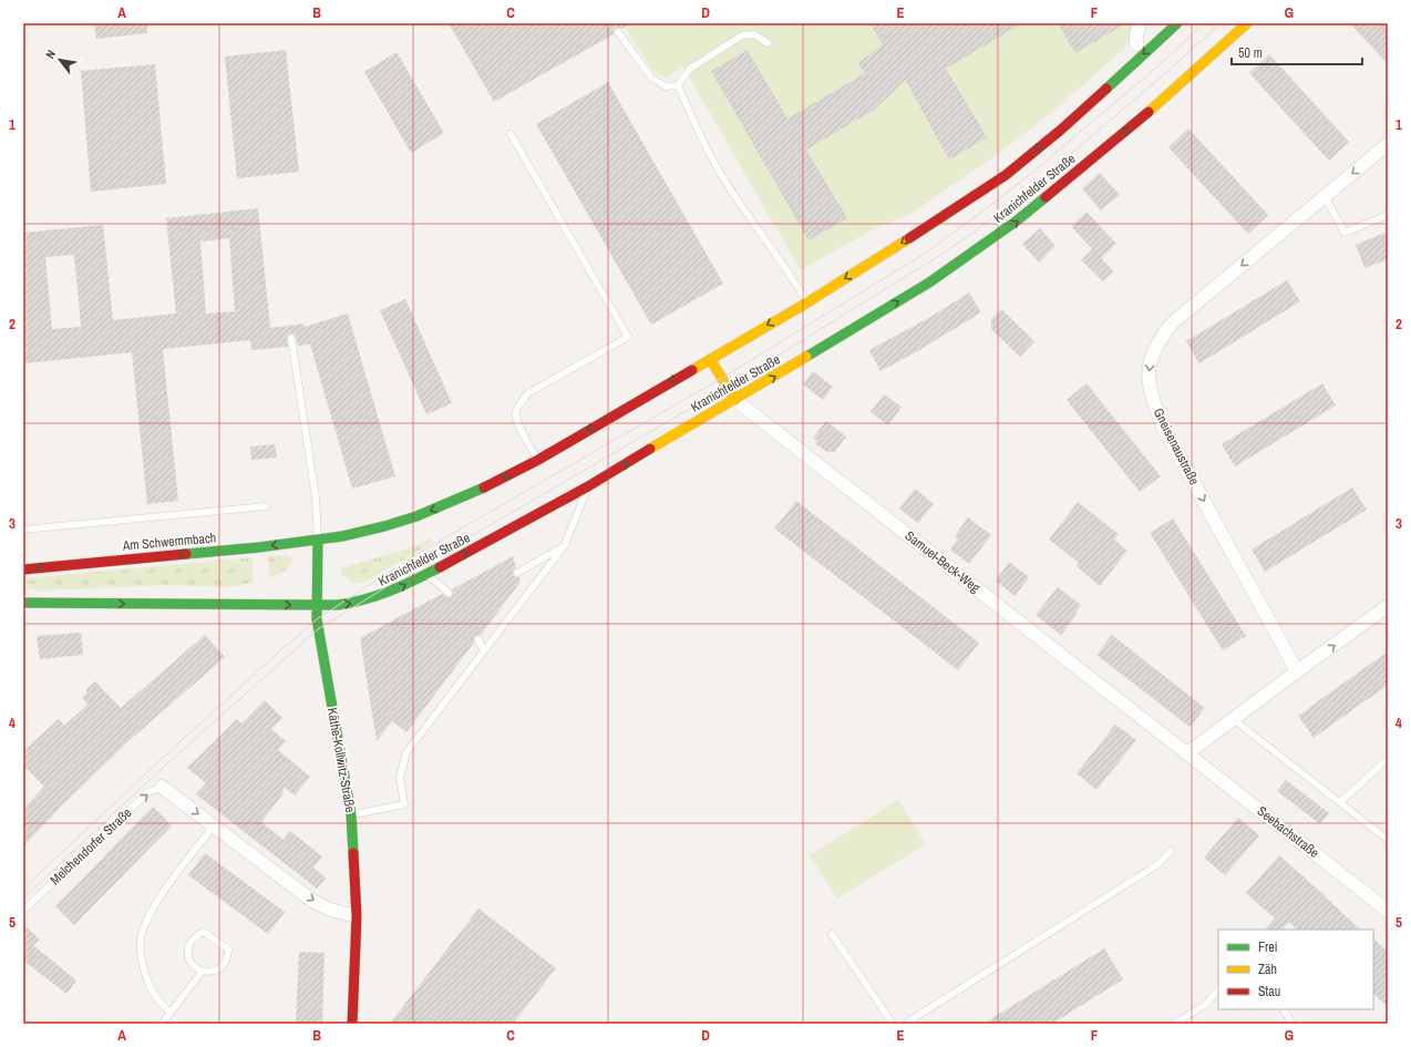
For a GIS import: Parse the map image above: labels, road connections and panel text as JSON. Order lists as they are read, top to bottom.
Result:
{
  "streets": {
    "main road": [
      "Kranichfelder Straße",
      "Am Schwemmbach",
      "Samuel-Beck-Weg",
      "Käthe-Kollwitz-Straße"
    ],
    "street": ["Gneisenaustraße", "Seebachstraße"],
    "lane": ["Melchendorfer Straße"]
  },
  "crossings": [
    ["Kranichfelder Straße", "Samuel-Beck-Weg"],
    ["Kranichfelder Straße", "Käthe-Kollwitz-Straße"],
    ["Samuel-Beck-Weg", "Seebachstraße"]
  ],
  "one_way": ["Melchendorfer Straße"],
  "legend": ["Frei", "Zäh", "Stau"],
  "scale_bar": "50 m",
  "north": "top left",
  "grid": {
    "columns": [
      "A",
      "B",
      "C",
      "D",
      "E",
      "F",
      "G"
    ],
    "rows": [
      "1",
      "2",
      "3",
      "4",
      "5"
    ]
  }
}
